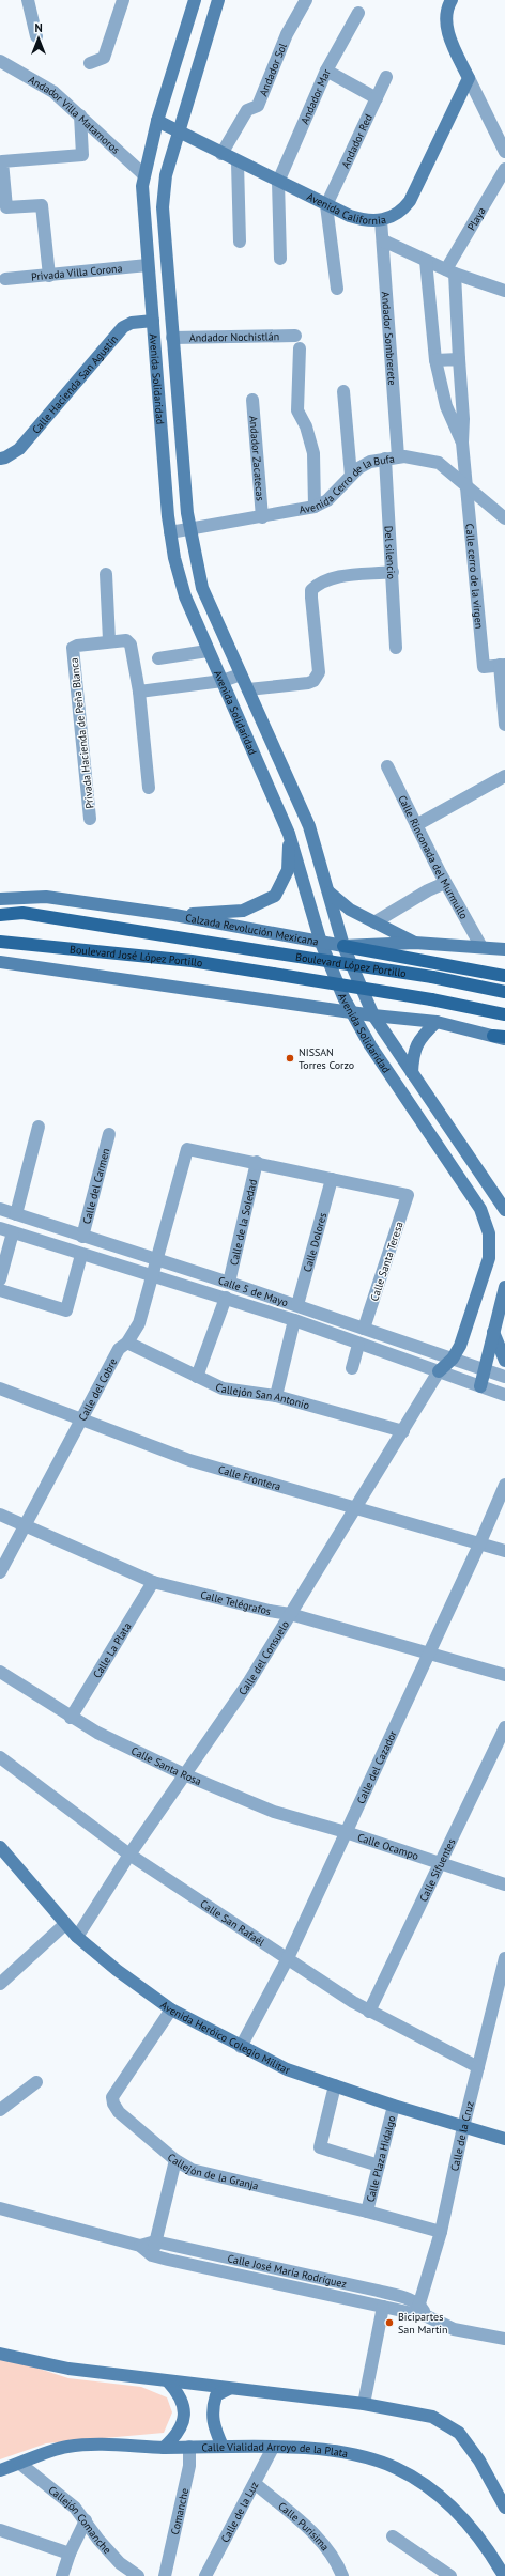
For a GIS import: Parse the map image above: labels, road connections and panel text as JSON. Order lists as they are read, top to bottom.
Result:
{
  "streets": {
    "main road": [
      "Avenida California",
      "Avenida Solidaridad",
      "Calle Hacienda San Agustín",
      "Calzada Revolución Mexicana",
      "Boulevard José López Portillo",
      "Boulevard López Portillo",
      "Avenida Heróico Colegio Militar",
      "Calle Vialidad Arroyo de la Plata"
    ],
    "street": [
      "Andador Sol",
      "Andador Mar",
      "Andador Villa Matamoros",
      "Andador Red",
      "Playa",
      "Privada Villa Corona",
      "Andador Nochistlán",
      "Andador Sombrerete",
      "Andador Zacatecas",
      "Avenida Cerro de la Bufa",
      "Del silencio",
      "Calle cerro de la virgen",
      "Privada Hacienda de Peña Blanca",
      "Calle Rinconada del Murmullo",
      "Calle del Carmen",
      "Calle de la Soledad",
      "Calle Dolores",
      "Calle Santa Teresa",
      "Calle 5 de Mayo",
      "Calle del Cobre",
      "Callejón San Antonio",
      "Calle Frontera",
      "Calle Telégrafos",
      "Calle La Plata",
      "Calle del Consuelo",
      "Calle Santa Rosa",
      "Calle del Cazador",
      "Calle Ocampo",
      "Calle Sifuentes",
      "Calle San Rafaél",
      "Calle de la Cruz",
      "Calle Plaza Hidalgo",
      "Callejón de la Granja",
      "Calle José María Rodríguez",
      "Comanche",
      "Calle de la Luz",
      "Callejón Comanche",
      "Calle Purísima"
    ]
  },
  "crossings": [
    ["Andador Sol", "Avenida California"],
    ["Andador Mar", "Avenida California"],
    ["Andador Villa Matamoros", "Avenida Solidaridad"],
    ["Andador Red", "Avenida California"],
    ["Avenida California", "Andador Sombrerete"],
    ["Avenida California", "Avenida Solidaridad"],
    ["Privada Villa Corona", "Avenida Solidaridad"],
    ["Andador Nochistlán", "Avenida Solidaridad"],
    ["Andador Sombrerete", "Avenida Cerro de la Bufa"],
    ["Andador Sombrerete", "Del silencio"],
    ["Avenida Solidaridad", "Calle Hacienda San Agustín"],
    ["Avenida Solidaridad", "Avenida Cerro de la Bufa"],
    ["Avenida Solidaridad", "Calzada Revolución Mexicana"],
    ["Avenida Solidaridad", "Calle 5 de Mayo"],
    ["Avenida Solidaridad", "Calle del Consuelo"],
    ["Andador Zacatecas", "Avenida Cerro de la Bufa"],
    ["Avenida Cerro de la Bufa", "Del silencio"],
    ["Avenida Cerro de la Bufa", "Calle cerro de la virgen"],
    ["Calle Rinconada del Murmullo", "Calzada Revolución Mexicana"],
    ["Boulevard José López Portillo", "Boulevard López Portillo"],
    ["Calle del Carmen", "Calle 5 de Mayo"],
    ["Calle de la Soledad", "Calle 5 de Mayo"],
    ["Calle de la Soledad", "Calle del Cobre"],
    ["Calle Dolores", "Calle Santa Teresa"],
    ["Calle Dolores", "Calle 5 de Mayo"],
    ["Calle Santa Teresa", "Calle 5 de Mayo"],
    ["Calle 5 de Mayo", "Calle del Cobre"],
    ["Calle 5 de Mayo", "Calle del Consuelo"],
    ["Calle del Cobre", "Callejón San Antonio"],
    ["Calle del Cobre", "Calle Frontera"],
    ["Calle del Cobre", "Calle Telégrafos"],
    ["Callejón San Antonio", "Calle del Consuelo"],
    ["Calle Frontera", "Calle del Consuelo"],
    ["Calle Frontera", "Calle del Cazador"],
    ["Calle Telégrafos", "Calle La Plata"],
    ["Calle Telégrafos", "Calle del Consuelo"],
    ["Calle Telégrafos", "Calle del Cazador"],
    ["Calle La Plata", "Calle Santa Rosa"],
    ["Calle del Consuelo", "Calle Santa Rosa"],
    ["Calle del Consuelo", "Calle San Rafaél"],
    ["Calle del Consuelo", "Avenida Heróico Colegio Militar"],
    ["Calle Santa Rosa", "Calle del Cazador"],
    ["Calle Santa Rosa", "Calle Ocampo"],
    ["Calle del Cazador", "Calle Ocampo"],
    ["Calle del Cazador", "Calle San Rafaél"],
    ["Calle del Cazador", "Avenida Heróico Colegio Militar"],
    ["Calle Ocampo", "Calle Sifuentes"],
    ["Calle Sifuentes", "Calle San Rafaél"],
    ["Calle San Rafaél", "Calle de la Cruz"],
    ["Avenida Heróico Colegio Militar", "Calle de la Cruz"],
    ["Avenida Heróico Colegio Militar", "Calle Plaza Hidalgo"],
    ["Avenida Heróico Colegio Militar", "Callejón de la Granja"],
    ["Calle de la Cruz", "Callejón de la Granja"],
    ["Calle de la Cruz", "Calle José María Rodríguez"],
    ["Calle Plaza Hidalgo", "Callejón de la Granja"],
    ["Calle Vialidad Arroyo de la Plata", "Comanche"],
    ["Calle Vialidad Arroyo de la Plata", "Calle de la Luz"],
    ["Calle Vialidad Arroyo de la Plata", "Callejón Comanche"],
    ["Calle de la Luz", "Calle Purísima"]
  ],
  "places": ["NISSAN Torres Corzo", "Bicipartes San Martin"],
  "north": "top"
}
